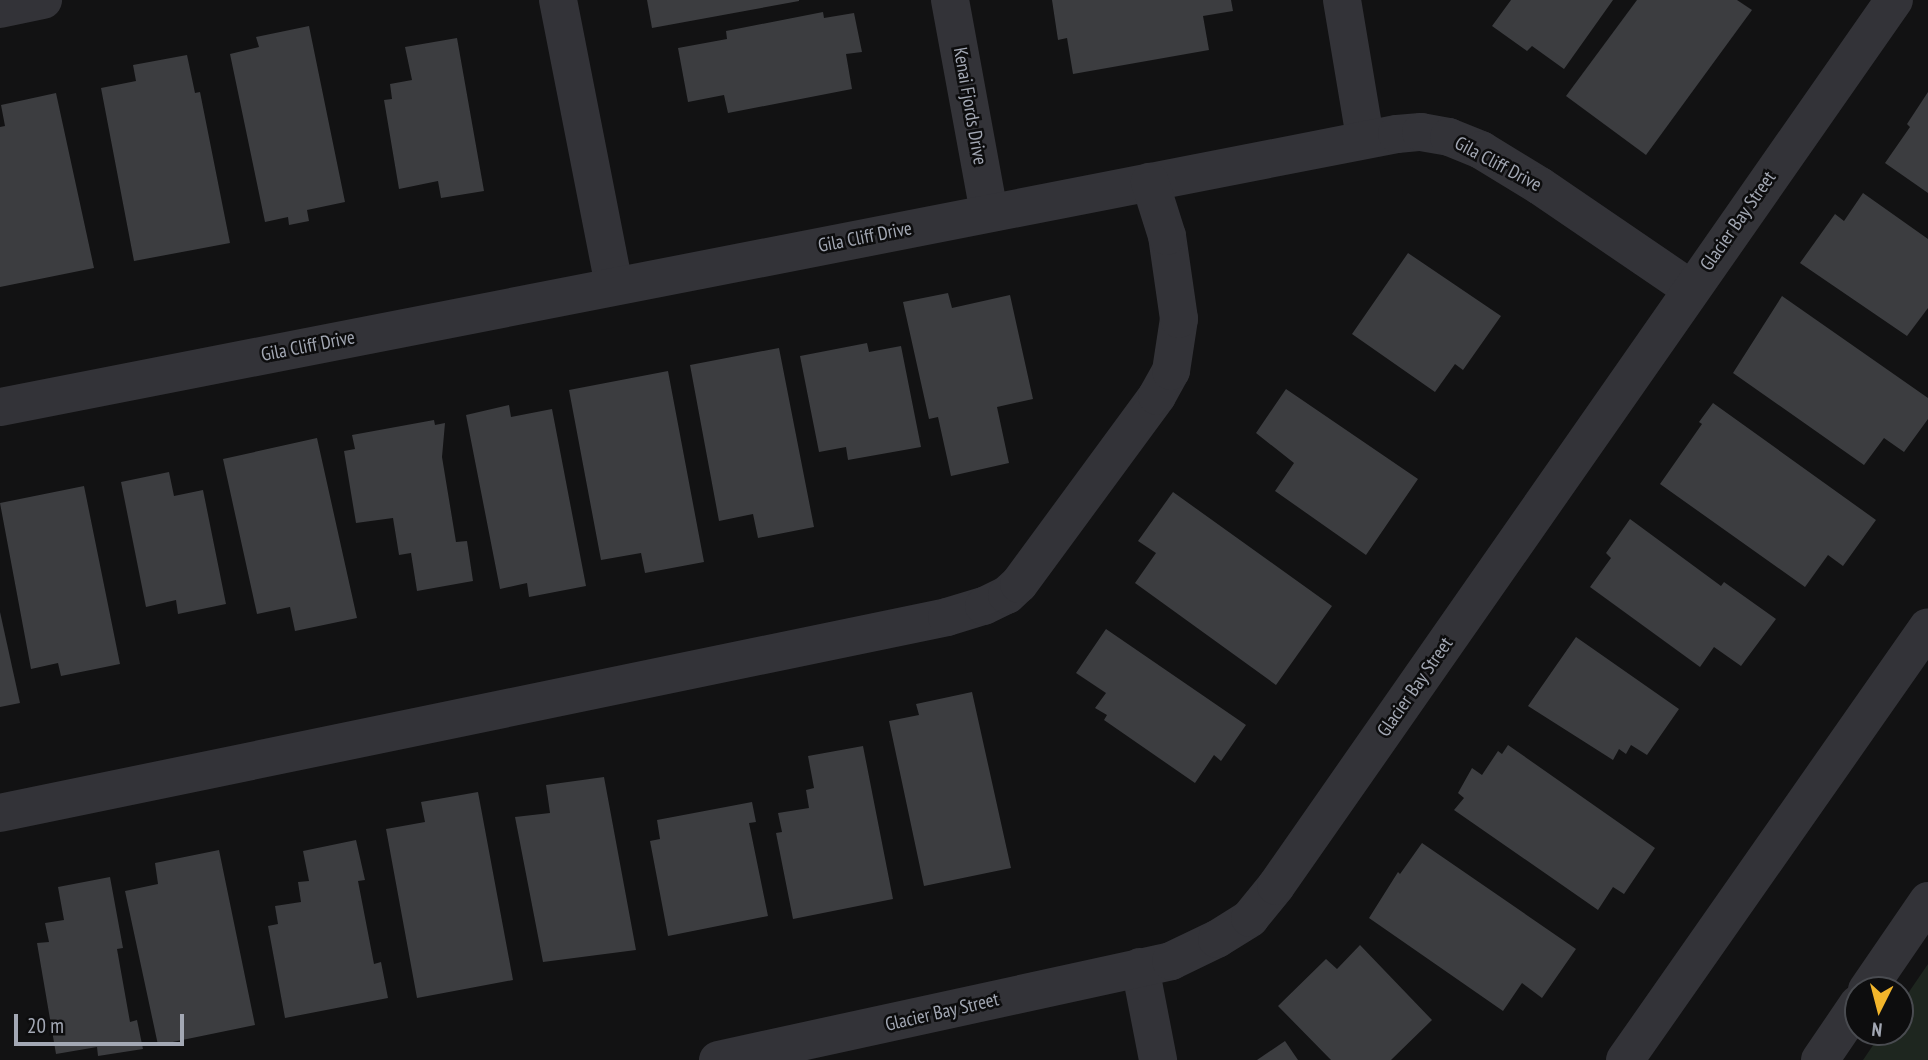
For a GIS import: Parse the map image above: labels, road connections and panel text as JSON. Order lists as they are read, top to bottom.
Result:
{
  "streets": {
    "street": ["Kenai Fjords Drive", "Gila Cliff Drive", "Glacier Bay Street"]
  },
  "crossings": [
    ["Kenai Fjords Drive", "Gila Cliff Drive"],
    ["Gila Cliff Drive", "Glacier Bay Street"]
  ],
  "scale_bar": "20 m",
  "north": "bottom"
}
